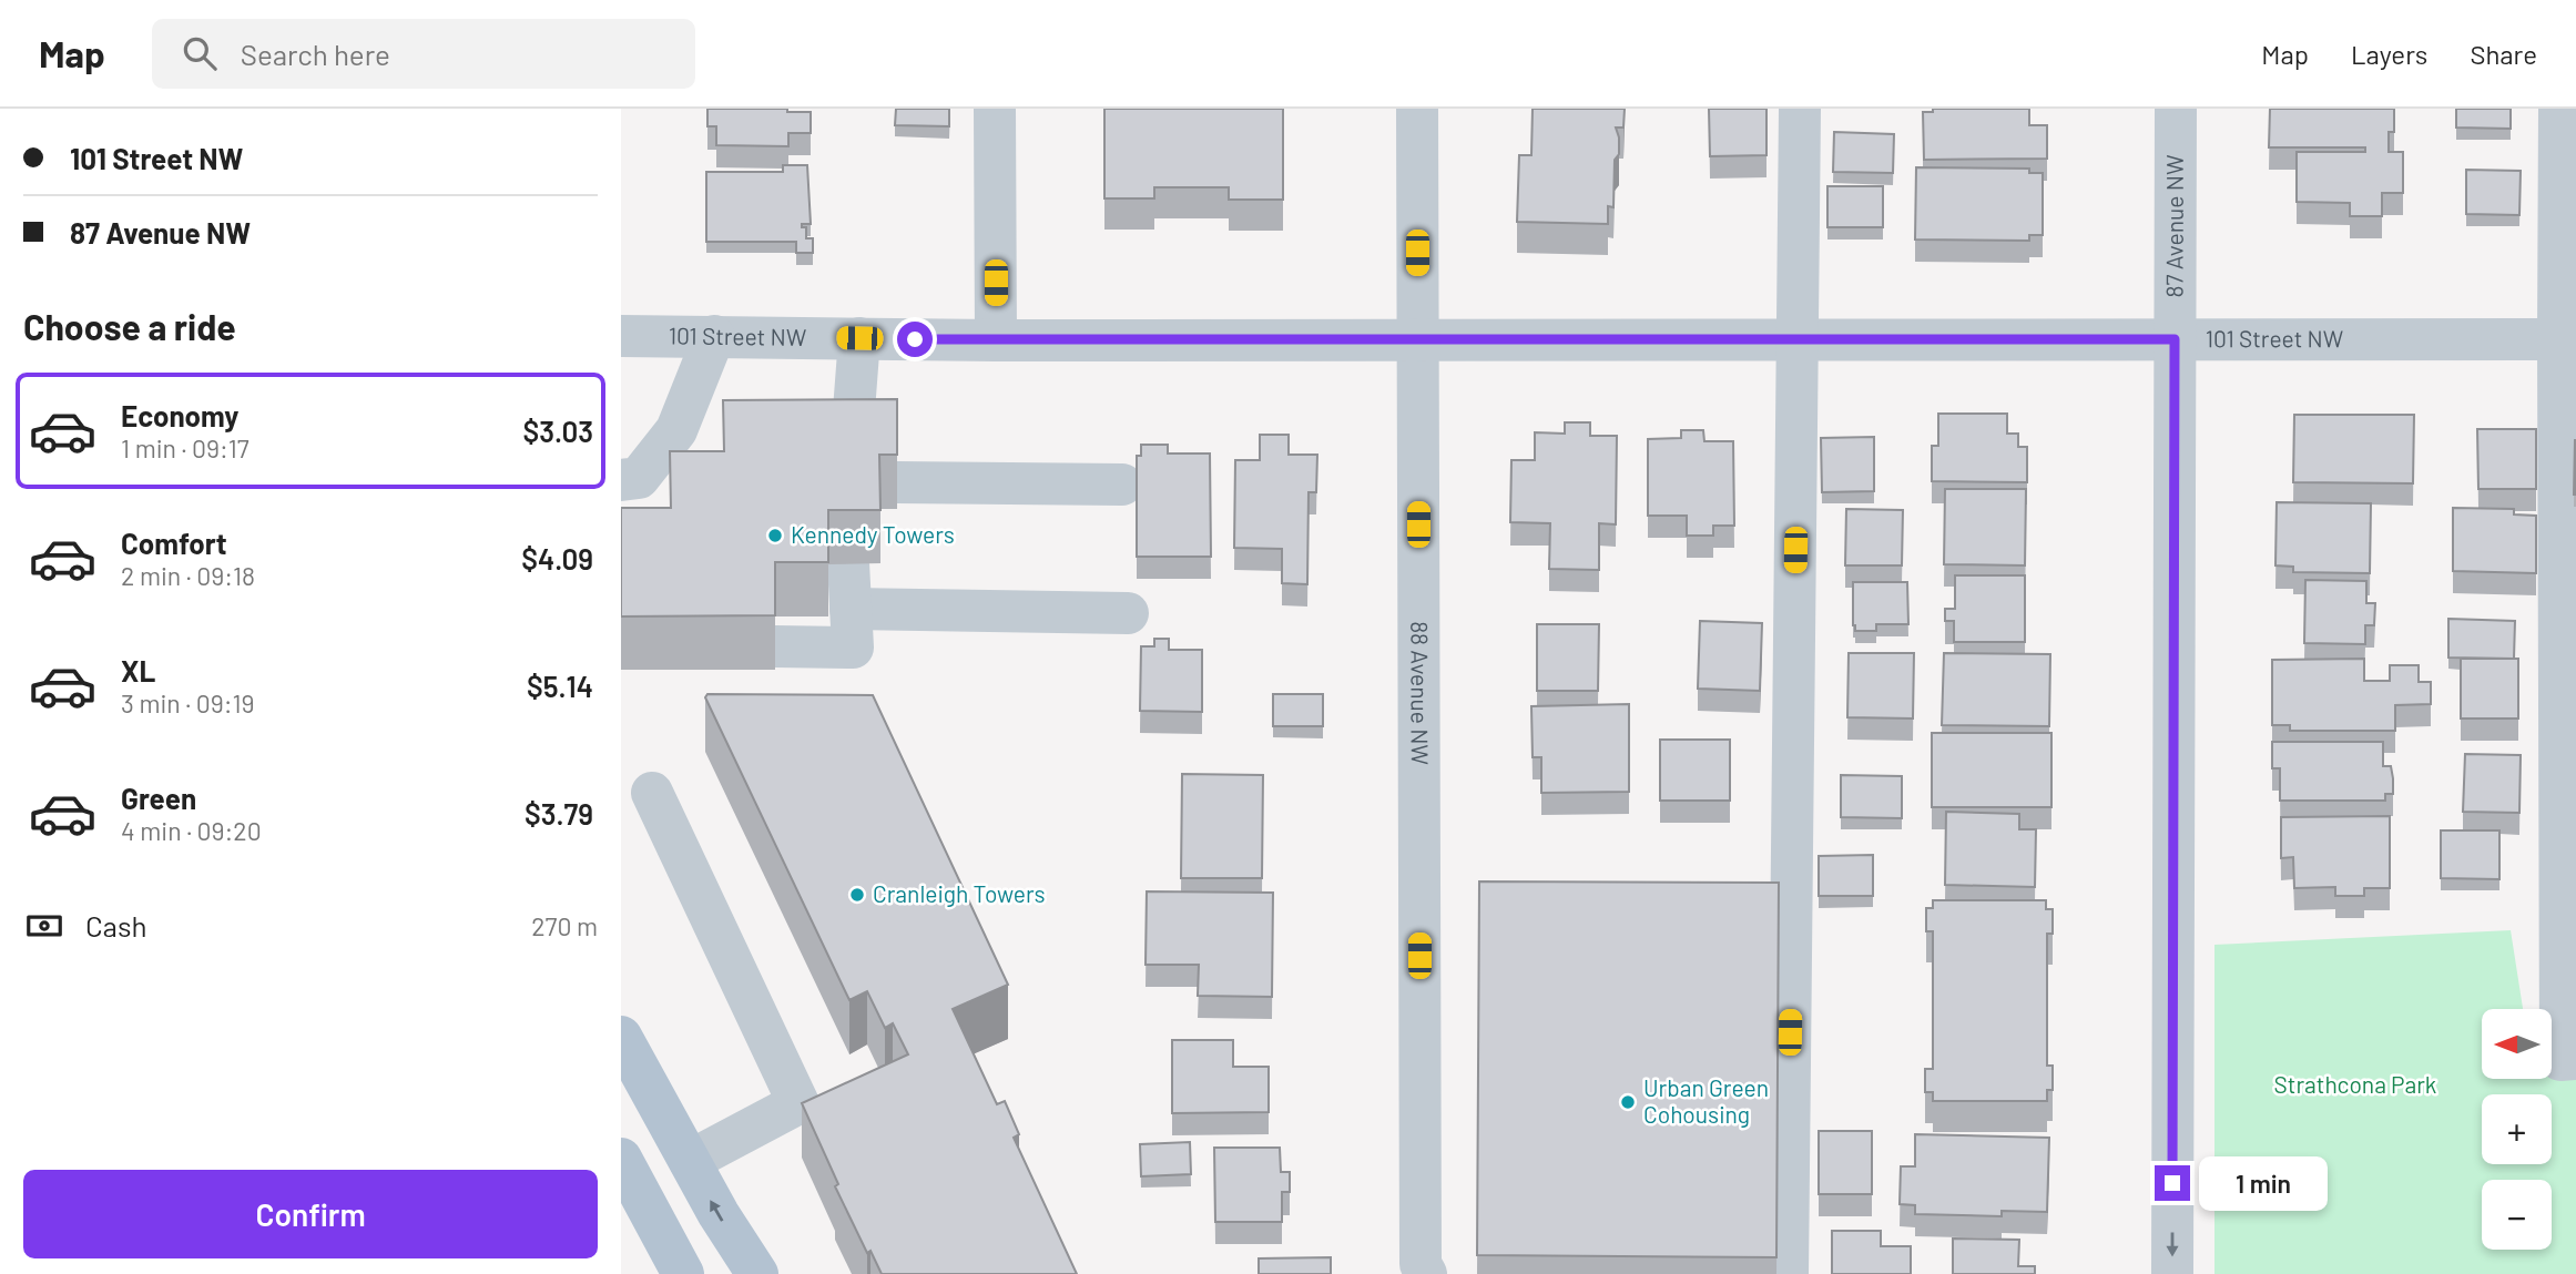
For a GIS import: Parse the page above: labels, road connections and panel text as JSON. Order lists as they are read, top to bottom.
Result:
{
  "streets": {
    "street": ["87 Avenue NW", "101 Street NW", "88 Avenue NW"]
  },
  "crossings": [
    ["87 Avenue NW", "101 Street NW"],
    ["101 Street NW", "88 Avenue NW"]
  ],
  "parks": ["Strathcona Park"],
  "places": ["Kennedy Towers", "Cranleigh Towers", "Urban Green Cohousing"],
  "north": "left",
  "page": {
    "header": "Map",
    "search": "Search here",
    "nav": ["Map", "Layers", "Share"],
    "banner": ["101 Street NW", "87 Avenue NW"],
    "heading": "Choose a ride",
    "list": [
      {
        "name": "Economy",
        "note": "1 min · 09:17",
        "value": "$3.03"
      },
      {
        "name": "Comfort",
        "note": "2 min · 09:18",
        "value": "$4.09"
      },
      {
        "name": "XL",
        "note": "3 min · 09:19",
        "value": "$5.14"
      },
      {
        "name": "Green",
        "note": "4 min · 09:20",
        "value": "$3.79"
      }
    ],
    "pay": ["Cash", "270 m"],
    "map_buttons": ["+", "−"],
    "buttons": "Confirm",
    "bubble": "1 min"
  }
}
